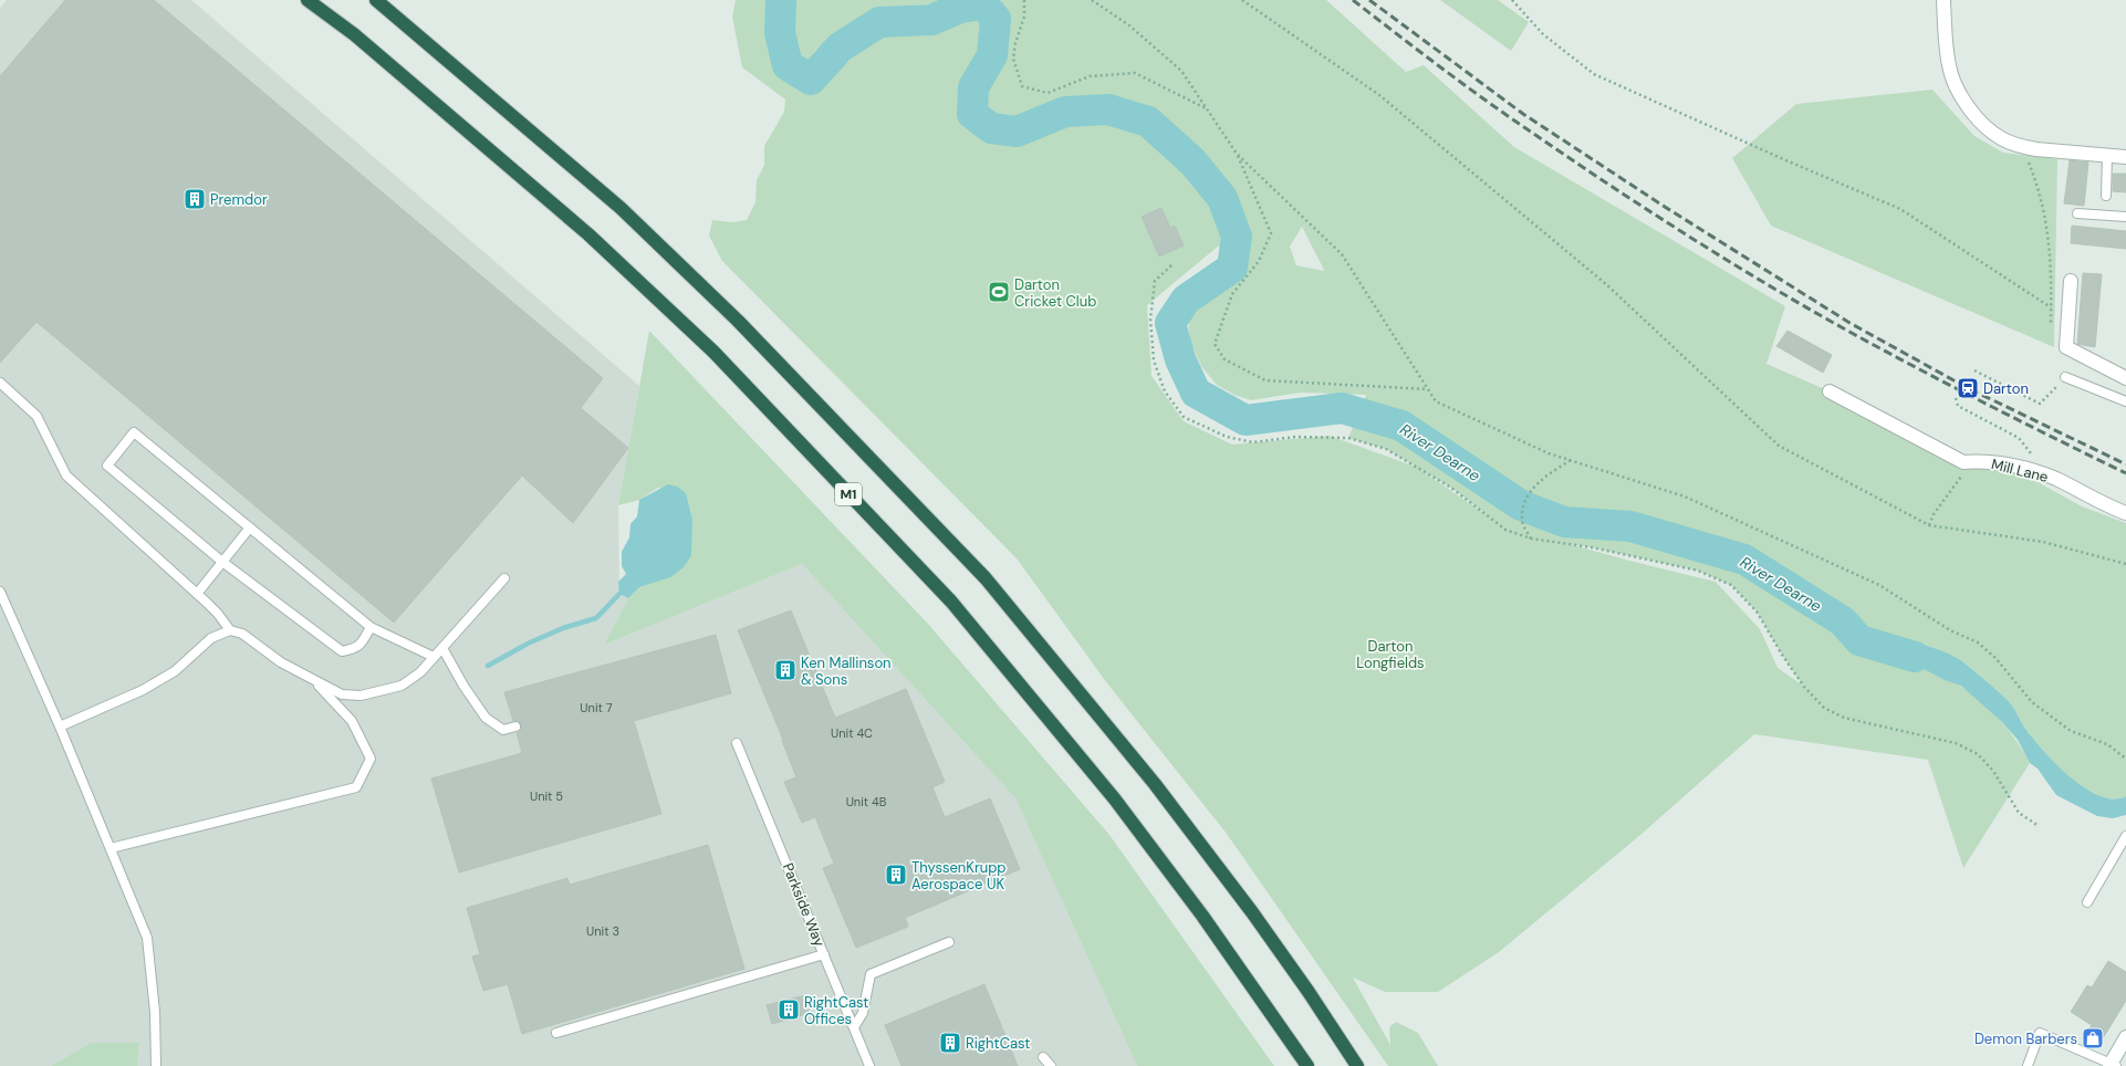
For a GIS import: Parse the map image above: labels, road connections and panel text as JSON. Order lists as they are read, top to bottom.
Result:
{
  "streets": {
    "highway": ["M1"],
    "street": ["Mill Lane"],
    "lane": ["Parkside Way"]
  },
  "water": ["River Dearne"],
  "parks": ["Darton Longfields"],
  "places": {
    "building": [
      "Premdor",
      "Ken Mallinson & Sons",
      "ThyssenKrupp Aerospace UK",
      "RightCast Offices",
      "RightCast"
    ],
    "sports": ["Darton Cricket Club"],
    "station": ["Darton"],
    "shop": ["Demon Barbers"]
  },
  "house_numbers": [
    "Unit 7",
    "Unit 4C",
    "Unit 5",
    "Unit 4B",
    "Unit 3"
  ]
}
